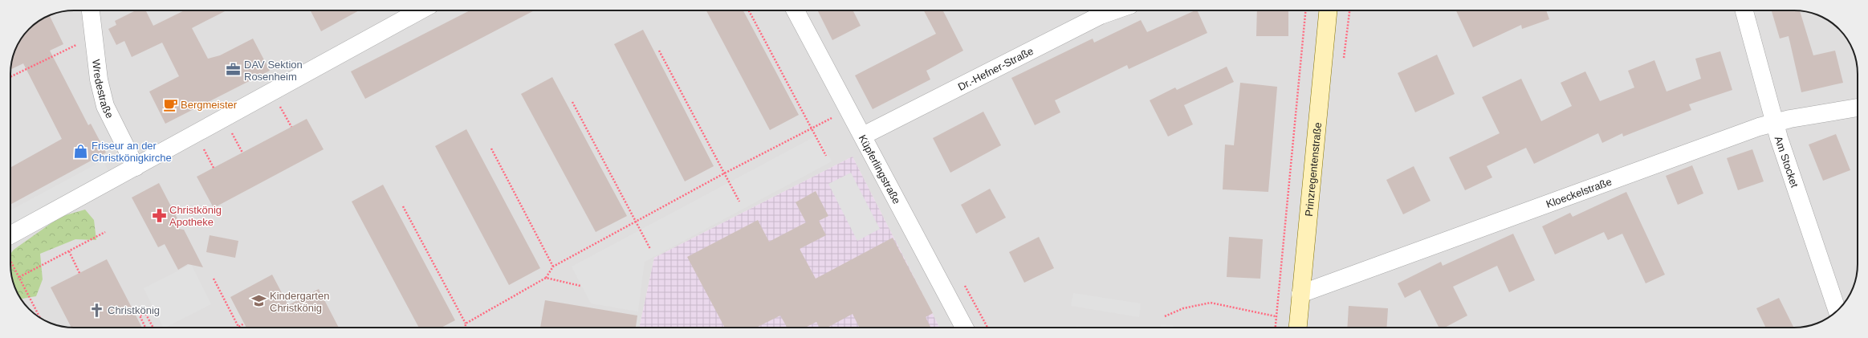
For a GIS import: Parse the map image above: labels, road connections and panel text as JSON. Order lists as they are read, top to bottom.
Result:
{
  "streets": {
    "main road": ["Prinzregentenstraße"],
    "street": [
      "Dr.-Hefner-Straße",
      "Wredestraße",
      "Am Stocket",
      "Küpferlingstraße",
      "Kloeckelstraße"
    ]
  },
  "crossings": [
    ["Dr.-Hefner-Straße", "Küpferlingstraße"],
    ["Am Stocket", "Kloeckelstraße"],
    ["Prinzregentenstraße", "Kloeckelstraße"]
  ],
  "places": {
    "office": ["DAV Sektion Rosenheim"],
    "cafe": ["Bergmeister"],
    "shop": ["Friseur an der Christkönigkirche"],
    "pharmacy": ["Christkönig Apotheke"],
    "school or university": ["Kindergarten Christkönig"],
    "church": ["Christkönig"]
  }
}
